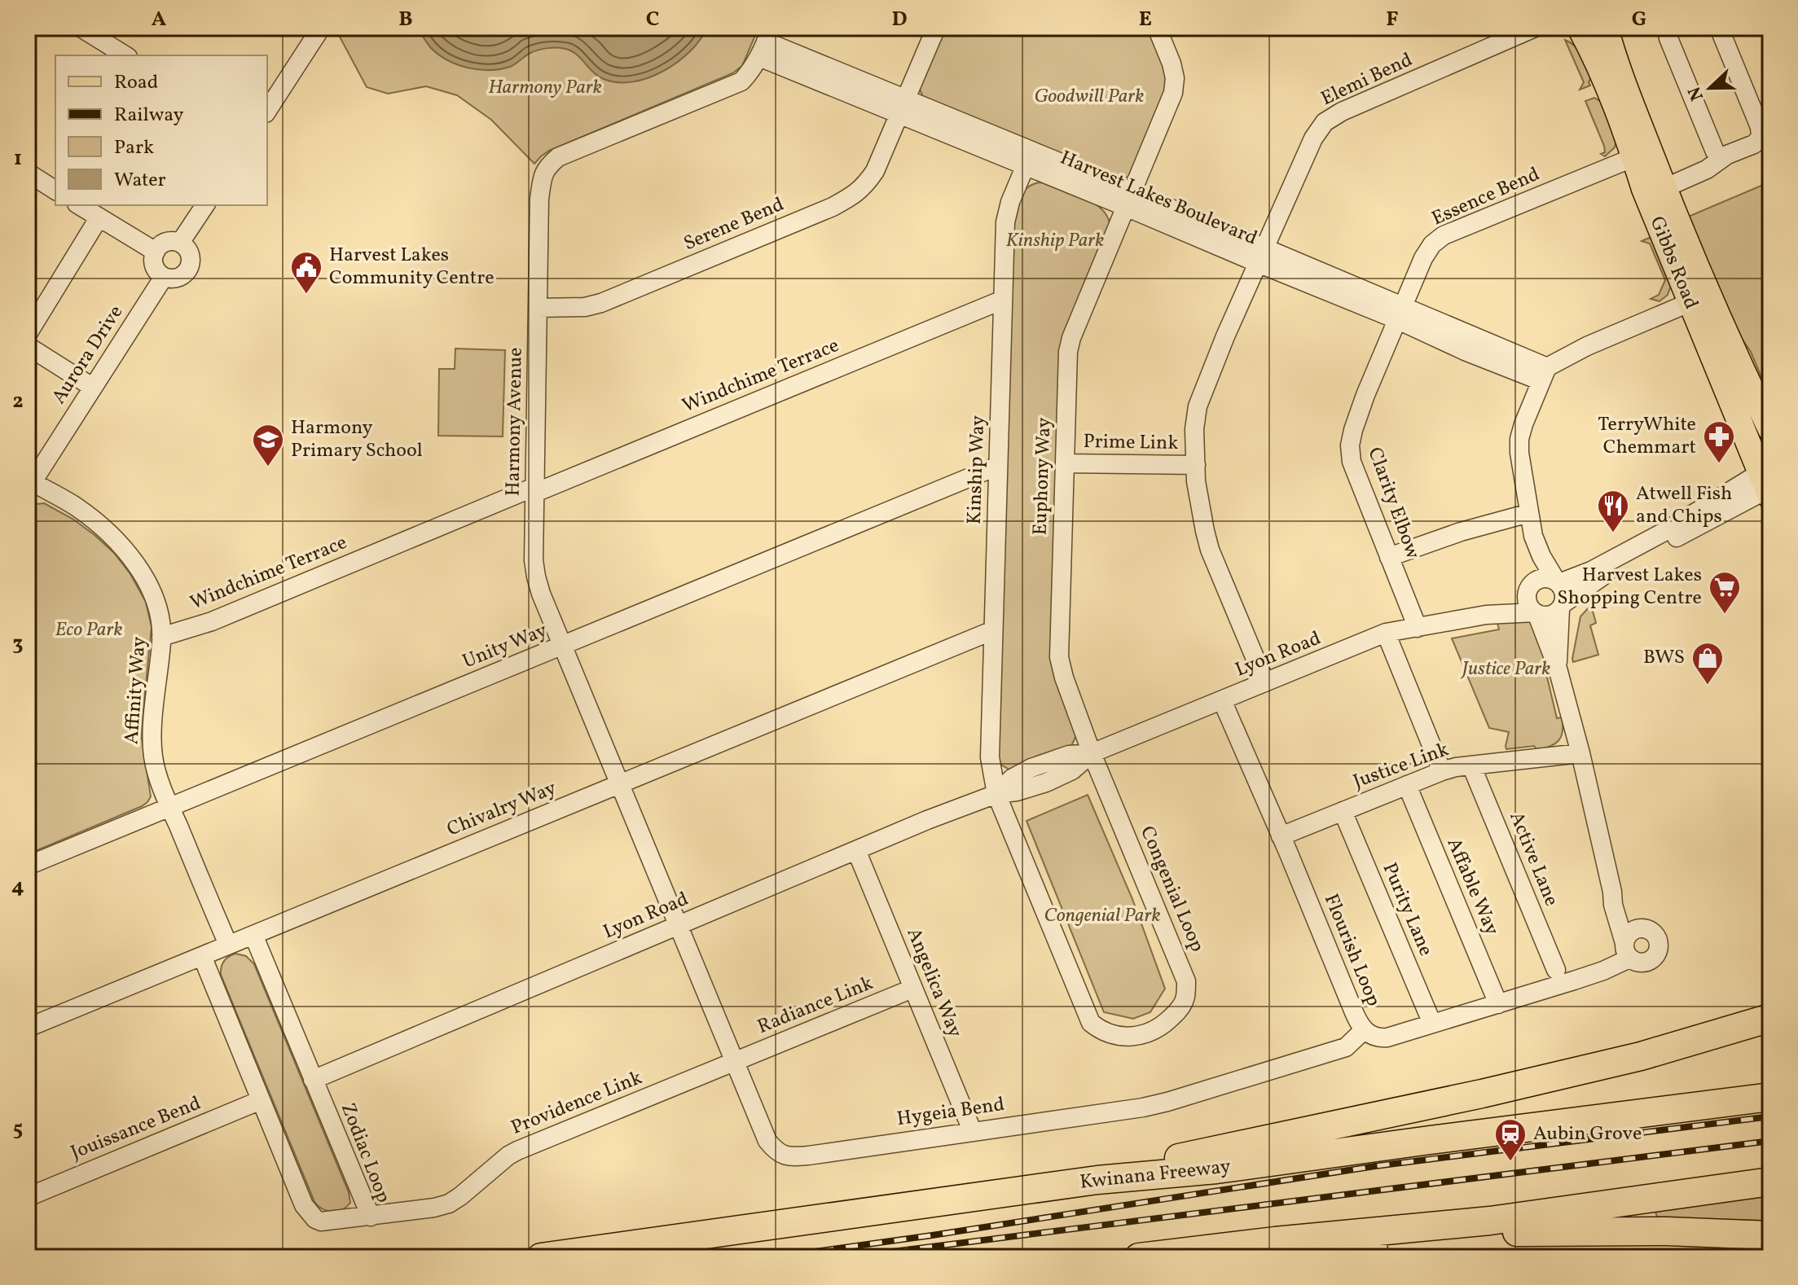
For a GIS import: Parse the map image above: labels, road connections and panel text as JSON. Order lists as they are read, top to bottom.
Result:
{
  "streets": {
    "highway": ["Kwinana Freeway"],
    "main road": ["Gibbs Road"],
    "street": [
      "Elemi Bend",
      "Essence Bend",
      "Harvest Lakes Boulevard",
      "Serene Bend",
      "Aurora Drive",
      "Windchime Terrace",
      "Harmony Avenue",
      "Prime Link",
      "Kinship Way",
      "Euphony Way",
      "Clarity Elbow",
      "Unity Way",
      "Lyon Road",
      "Affinity Way",
      "Justice Link",
      "Chivalry Way",
      "Active Lane",
      "Affable Way",
      "Congenial Loop",
      "Purity Lane",
      "Flourish Loop",
      "Angelica Way",
      "Radiance Link",
      "Providence Link",
      "Hygeia Bend",
      "Jouissance Bend",
      "Zodiac Loop"
    ]
  },
  "crossings": [
    ["Elemi Bend", "Harvest Lakes Boulevard"],
    ["Elemi Bend", "Prime Link"],
    ["Elemi Bend", "Lyon Road"],
    ["Essence Bend", "Harvest Lakes Boulevard"],
    ["Essence Bend", "Gibbs Road"],
    ["Essence Bend", "Clarity Elbow"],
    ["Harvest Lakes Boulevard", "Serene Bend"],
    ["Harvest Lakes Boulevard", "Harmony Avenue"],
    ["Harvest Lakes Boulevard", "Kinship Way"],
    ["Harvest Lakes Boulevard", "Euphony Way"],
    ["Harvest Lakes Boulevard", "Clarity Elbow"],
    ["Serene Bend", "Harmony Avenue"],
    ["Aurora Drive", "Affinity Way"],
    ["Windchime Terrace", "Harmony Avenue"],
    ["Windchime Terrace", "Kinship Way"],
    ["Windchime Terrace", "Affinity Way"],
    ["Harmony Avenue", "Unity Way"],
    ["Harmony Avenue", "Lyon Road"],
    ["Harmony Avenue", "Chivalry Way"],
    ["Harmony Avenue", "Hygeia Bend"],
    ["Prime Link", "Euphony Way"],
    ["Kinship Way", "Unity Way"],
    ["Kinship Way", "Lyon Road"],
    ["Kinship Way", "Chivalry Way"],
    ["Kinship Way", "Congenial Loop"],
    ["Euphony Way", "Lyon Road"],
    ["Euphony Way", "Congenial Loop"],
    ["Clarity Elbow", "Lyon Road"],
    ["Unity Way", "Affinity Way"],
    ["Lyon Road", "Congenial Loop"],
    ["Lyon Road", "Flourish Loop"],
    ["Lyon Road", "Angelica Way"],
    ["Lyon Road", "Hygeia Bend"],
    ["Lyon Road", "Zodiac Loop"],
    ["Affinity Way", "Chivalry Way"],
    ["Justice Link", "Active Lane"],
    ["Justice Link", "Affable Way"],
    ["Justice Link", "Purity Lane"],
    ["Justice Link", "Flourish Loop"],
    ["Chivalry Way", "Zodiac Loop"],
    ["Affable Way", "Flourish Loop"],
    ["Purity Lane", "Flourish Loop"],
    ["Flourish Loop", "Hygeia Bend"],
    ["Angelica Way", "Radiance Link"],
    ["Angelica Way", "Hygeia Bend"],
    ["Radiance Link", "Providence Link"],
    ["Radiance Link", "Hygeia Bend"],
    ["Providence Link", "Hygeia Bend"],
    ["Providence Link", "Zodiac Loop"],
    ["Jouissance Bend", "Zodiac Loop"]
  ],
  "parks": [
    "Harmony Park",
    "Goodwill Park",
    "Kinship Park",
    "Eco Park",
    "Justice Park",
    "Congenial Park"
  ],
  "places": {
    "public building": ["Harvest Lakes Community Centre"],
    "pharmacy": ["TerryWhite Chemmart"],
    "school or university": ["Harmony Primary School"],
    "restaurant": ["Atwell Fish and Chips"],
    "supermarket": ["Harvest Lakes Shopping Centre"],
    "shop": ["BWS"],
    "station": ["Aubin Grove"]
  },
  "legend": [
    "Road",
    "Railway",
    "Park",
    "Water"
  ],
  "north": "left",
  "grid": {
    "columns": [
      "A",
      "B",
      "C",
      "D",
      "E",
      "F",
      "G"
    ],
    "rows": [
      "1",
      "2",
      "3",
      "4",
      "5"
    ]
  }
}
